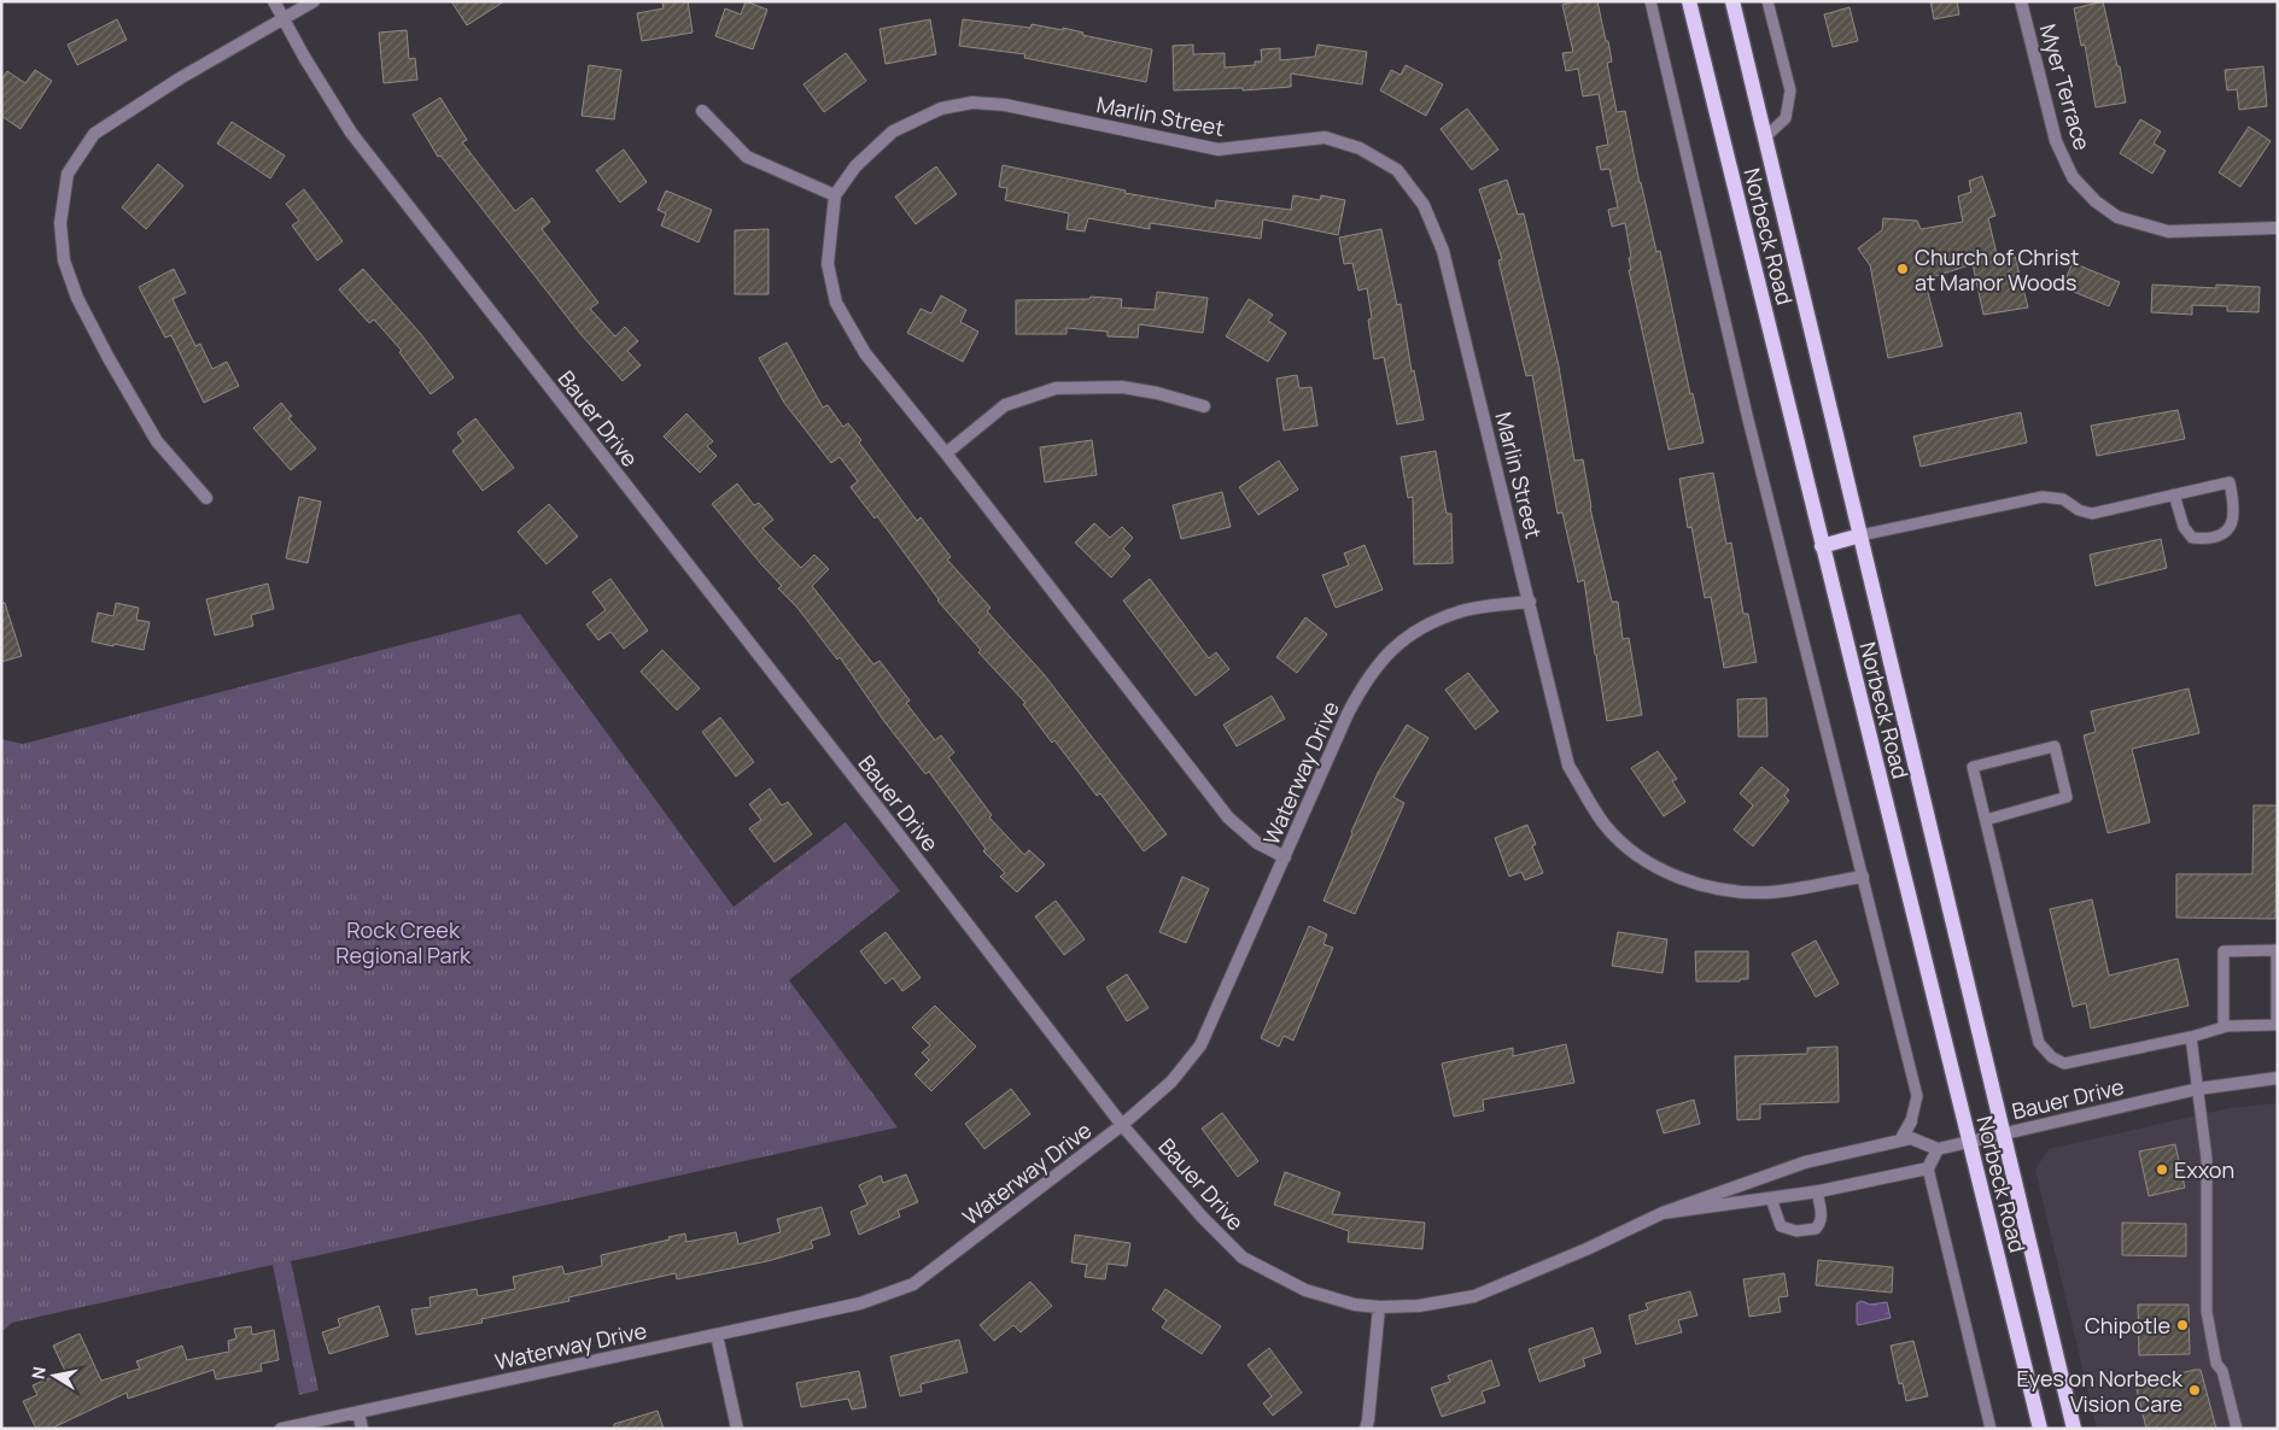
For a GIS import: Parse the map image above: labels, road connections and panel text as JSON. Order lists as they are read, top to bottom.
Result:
{
  "streets": {
    "main road": ["Norbeck Road"],
    "street": [
      "Myer Terrace",
      "Marlin Street",
      "Bauer Drive",
      "Waterway Drive"
    ]
  },
  "crossings": [
    ["Marlin Street", "Waterway Drive"],
    ["Norbeck Road", "Bauer Drive"],
    ["Bauer Drive", "Waterway Drive"]
  ],
  "parks": ["Rock Creek Regional Park"],
  "places": [
    "Church of Christ at Manor Woods",
    "Exxon",
    "Chipotle",
    "Eyes on Norbeck Vision Care"
  ],
  "north": "left"
}
